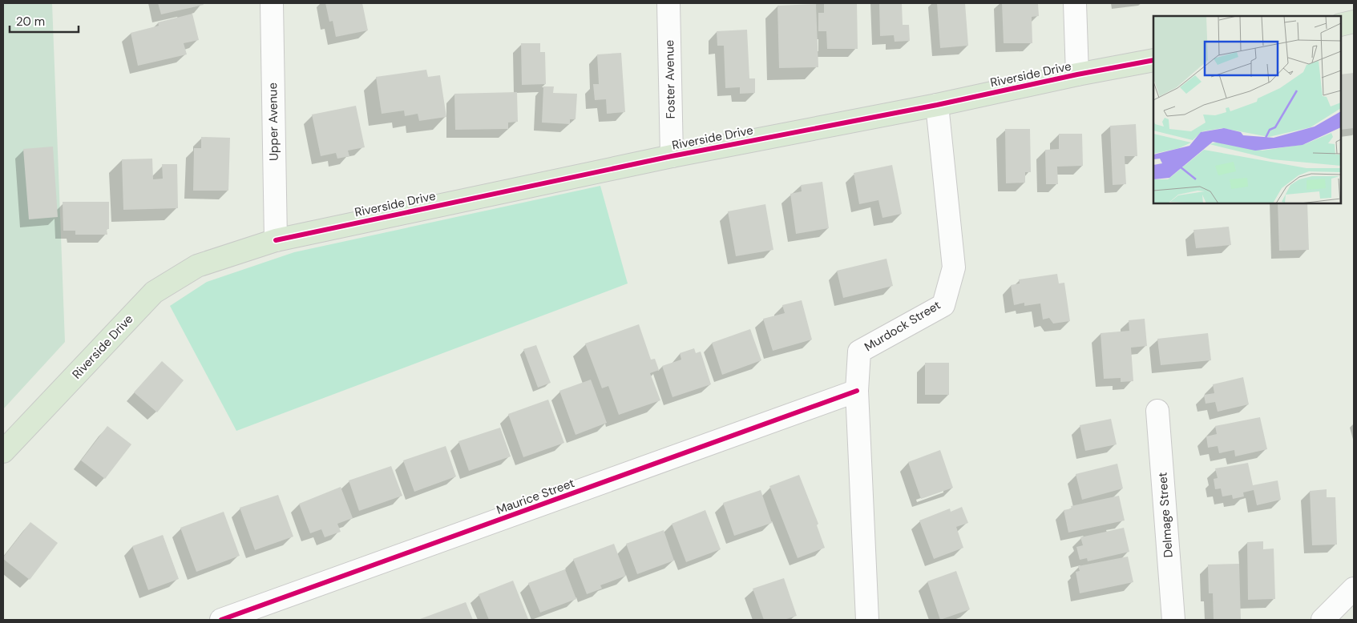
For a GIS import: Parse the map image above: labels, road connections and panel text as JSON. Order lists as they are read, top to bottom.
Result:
{
  "streets": {
    "main road": ["Riverside Drive"],
    "street": [
      "Foster Avenue",
      "Upper Avenue",
      "Murdock Street",
      "Maurice Street",
      "Delmage Street"
    ]
  },
  "crossings": [
    ["Riverside Drive", "Foster Avenue"],
    ["Riverside Drive", "Upper Avenue"],
    ["Riverside Drive", "Murdock Street"],
    ["Murdock Street", "Maurice Street"]
  ],
  "scale_bar": "20 m"
}
